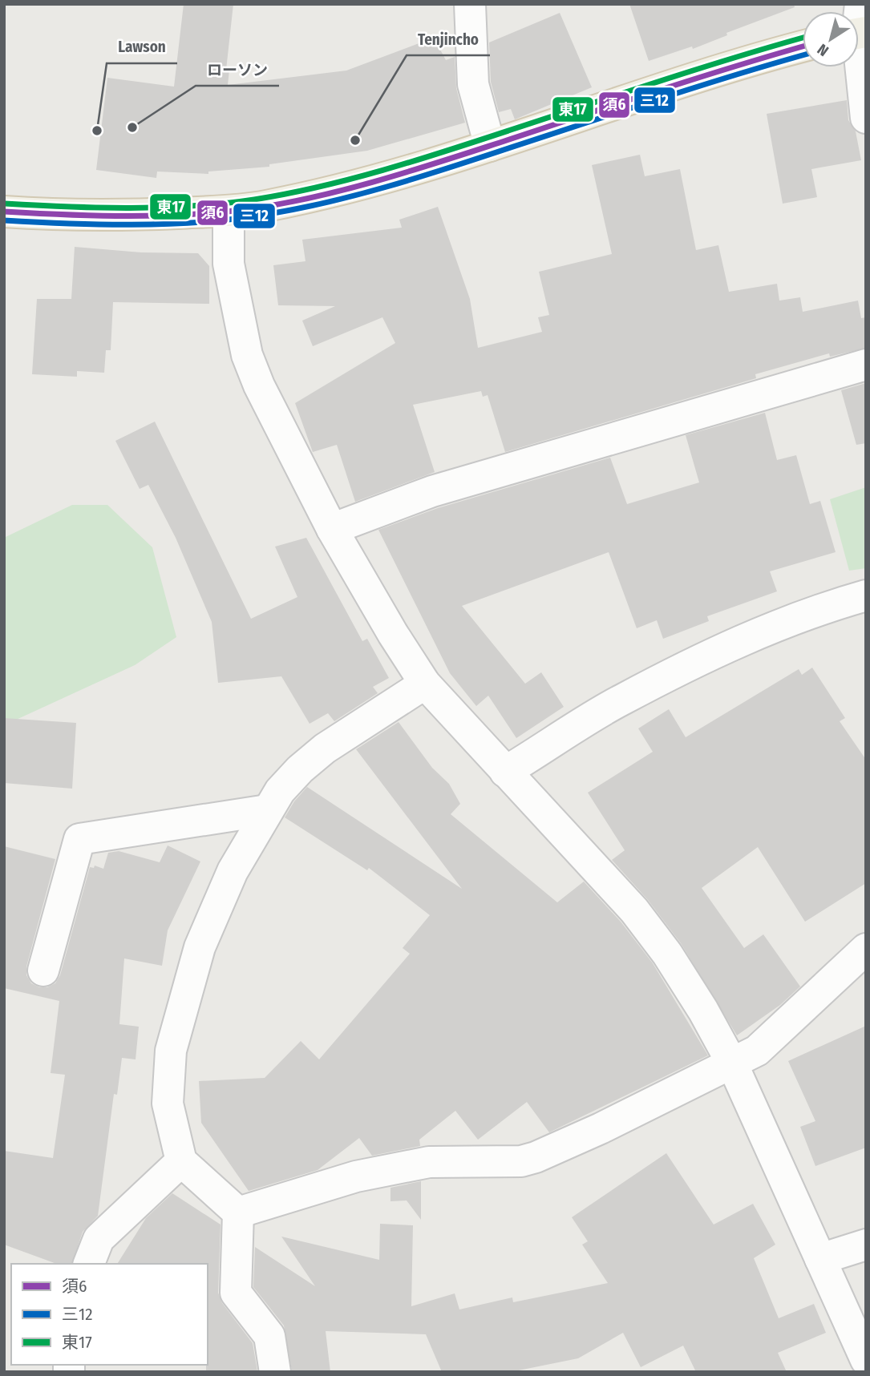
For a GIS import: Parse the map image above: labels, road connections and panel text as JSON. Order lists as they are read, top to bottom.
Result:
{
  "places": ["ローソン", "Lawson", "Tenjincho"],
  "lines": ["transit line 東17", "transit line 須6", "transit line 三12"],
  "legend": ["須6", "三12", "東17"],
  "north": "bottom left"
}
